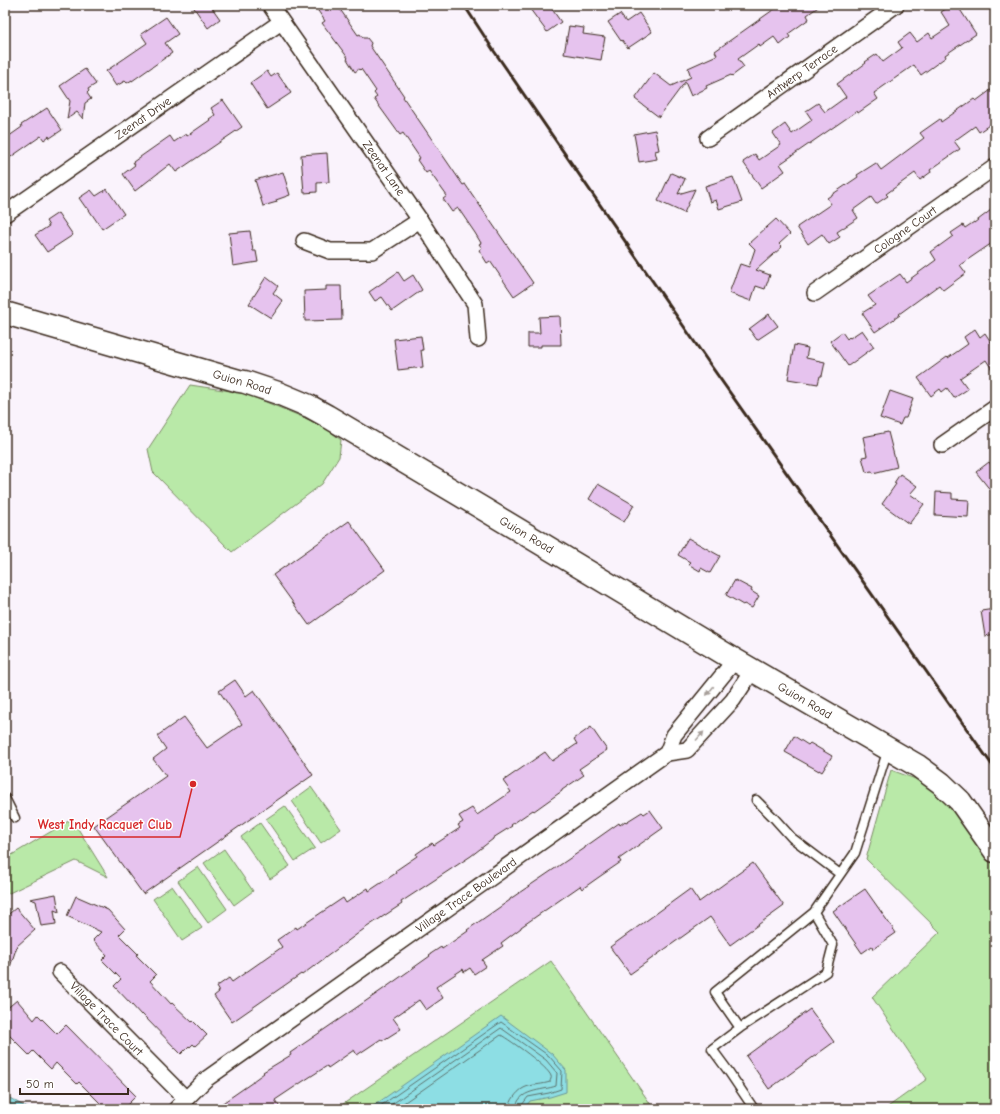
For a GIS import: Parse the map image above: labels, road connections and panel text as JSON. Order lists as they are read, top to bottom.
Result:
{
  "streets": {
    "street": [
      "Antwerp Terrace",
      "Zeenat Drive",
      "Zeenat Lane",
      "Cologne Court",
      "Guion Road",
      "Village Trace Boulevard",
      "Village Trace Court"
    ]
  },
  "crossings": [
    ["Zeenat Drive", "Zeenat Lane"],
    ["Village Trace Boulevard", "Village Trace Court"]
  ],
  "places": ["West Indy Racquet Club"],
  "scale_bar": "50 m"
}
